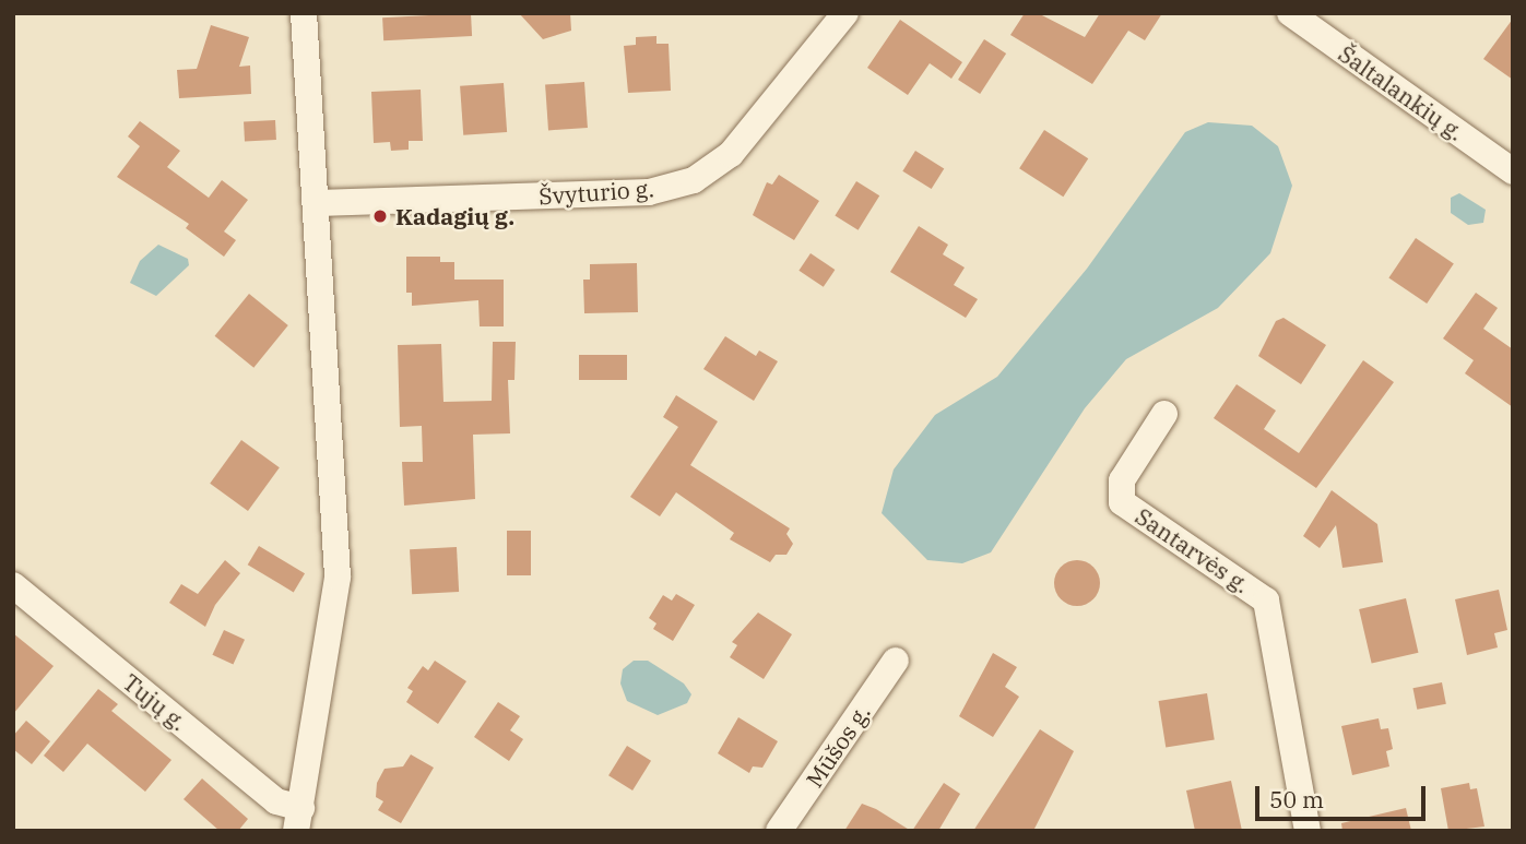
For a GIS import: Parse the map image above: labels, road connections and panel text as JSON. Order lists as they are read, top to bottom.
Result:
{
  "streets": {
    "street": [
      "Šaltalankių g.",
      "Švyturio g.",
      "Santarvės g.",
      "Tujų g.",
      "Mūšos g."
    ]
  },
  "places": ["Kadagių g."],
  "scale_bar": "50 m"
}
